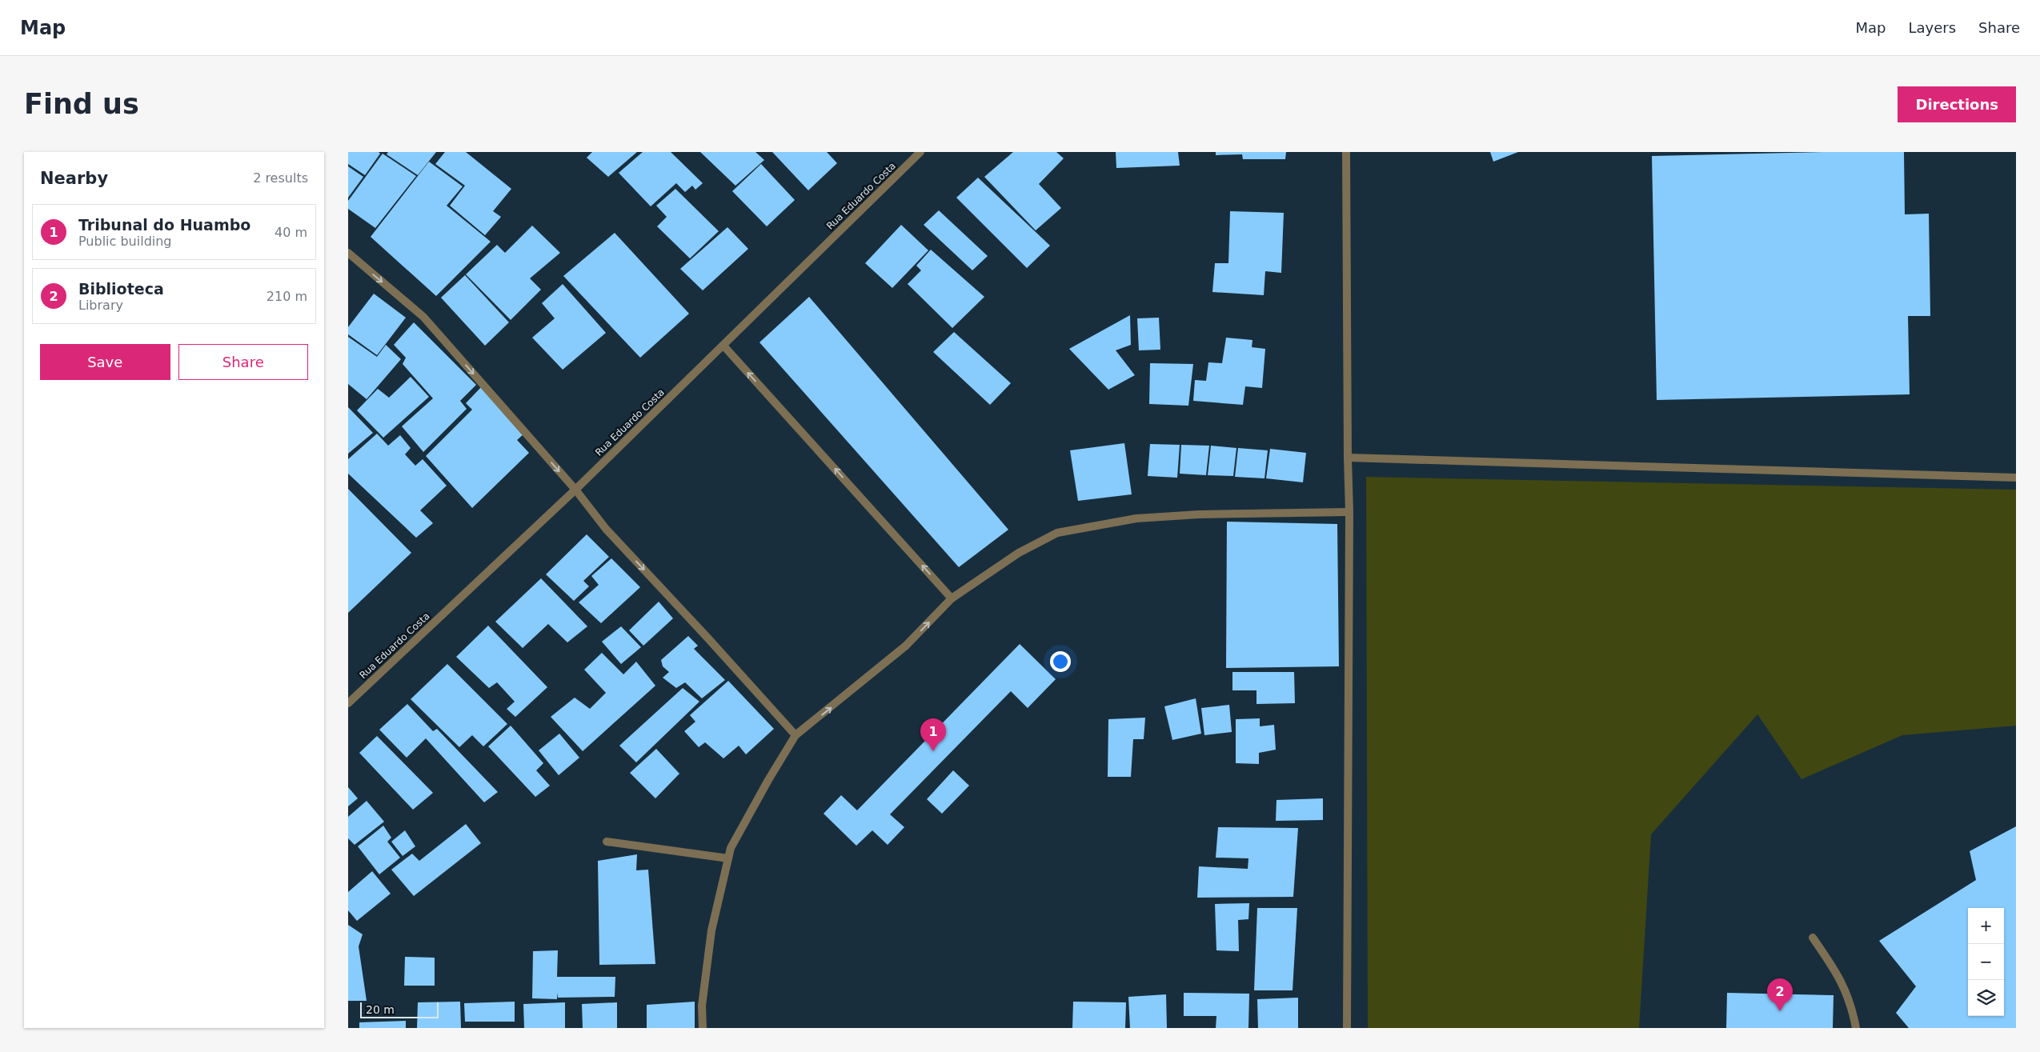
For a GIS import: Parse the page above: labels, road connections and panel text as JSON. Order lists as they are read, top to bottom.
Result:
{
  "streets": {
    "street": ["Rua Eduardo Costa"]
  },
  "scale_bar": "20 m",
  "page": {
    "header": "Map",
    "nav": ["Map", "Layers", "Share"],
    "buttons": [
      "Directions",
      ["Save", "Share"]
    ],
    "title": "Find us",
    "heading": ["Nearby", "2 results"],
    "list": [
      {
        "mark": "1",
        "name": "Tribunal do Huambo",
        "note": "Public building",
        "value": "40 m"
      },
      {
        "mark": "2",
        "name": "Biblioteca",
        "note": "Library",
        "value": "210 m"
      }
    ],
    "pins": ["1", "2"],
    "map_buttons": ["+", "−"],
    "scale": "20 m"
  }
}
